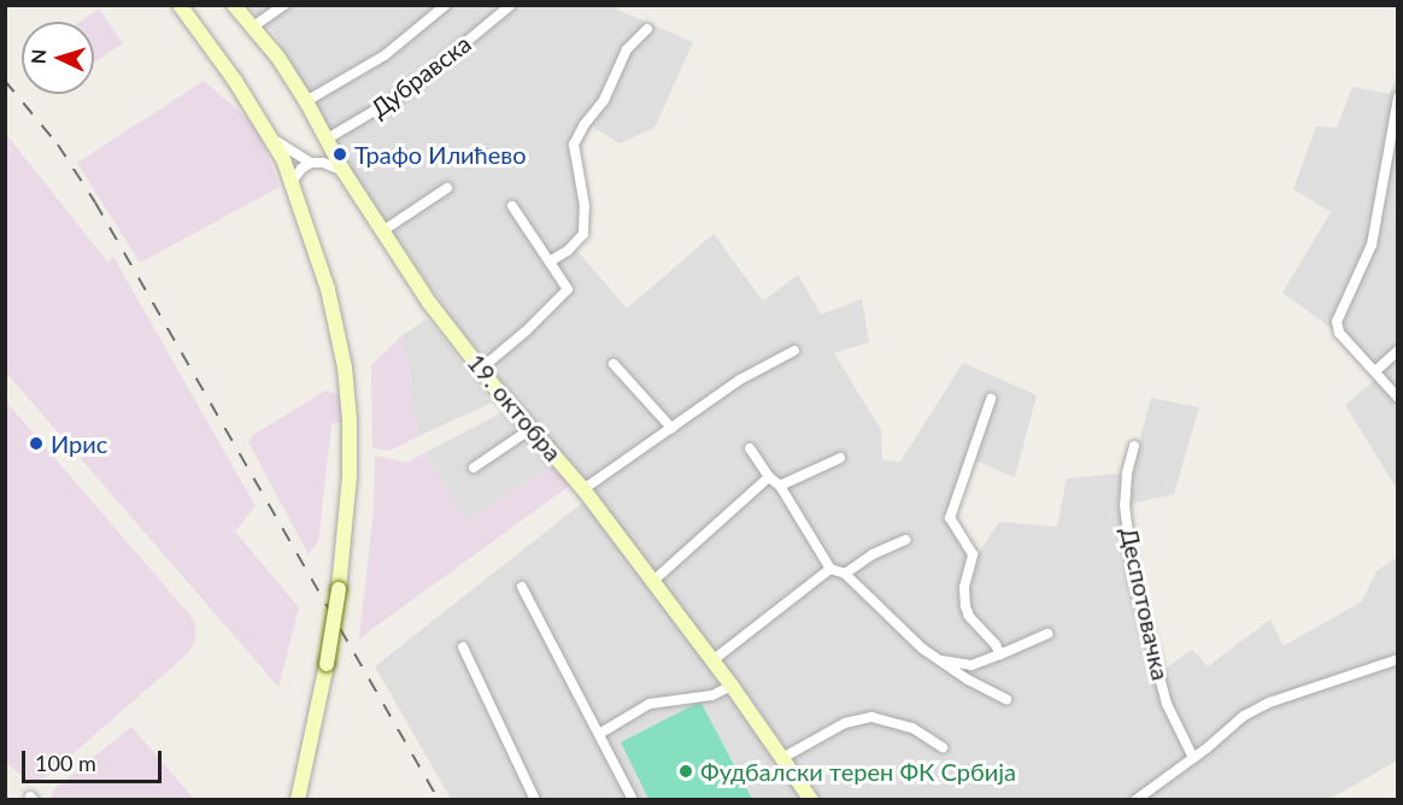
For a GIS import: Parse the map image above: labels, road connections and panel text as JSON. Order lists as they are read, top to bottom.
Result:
{
  "streets": {
    "street": ["Дубравска", "19. октобра", "Деспотовачка"]
  },
  "crossings": [
    ["Дубравска", "19. октобра"]
  ],
  "places": ["Трафо Илићево", "Ирис", "Фудбалски терен ФК Србија"],
  "scale_bar": "100 m",
  "north": "left"
}
